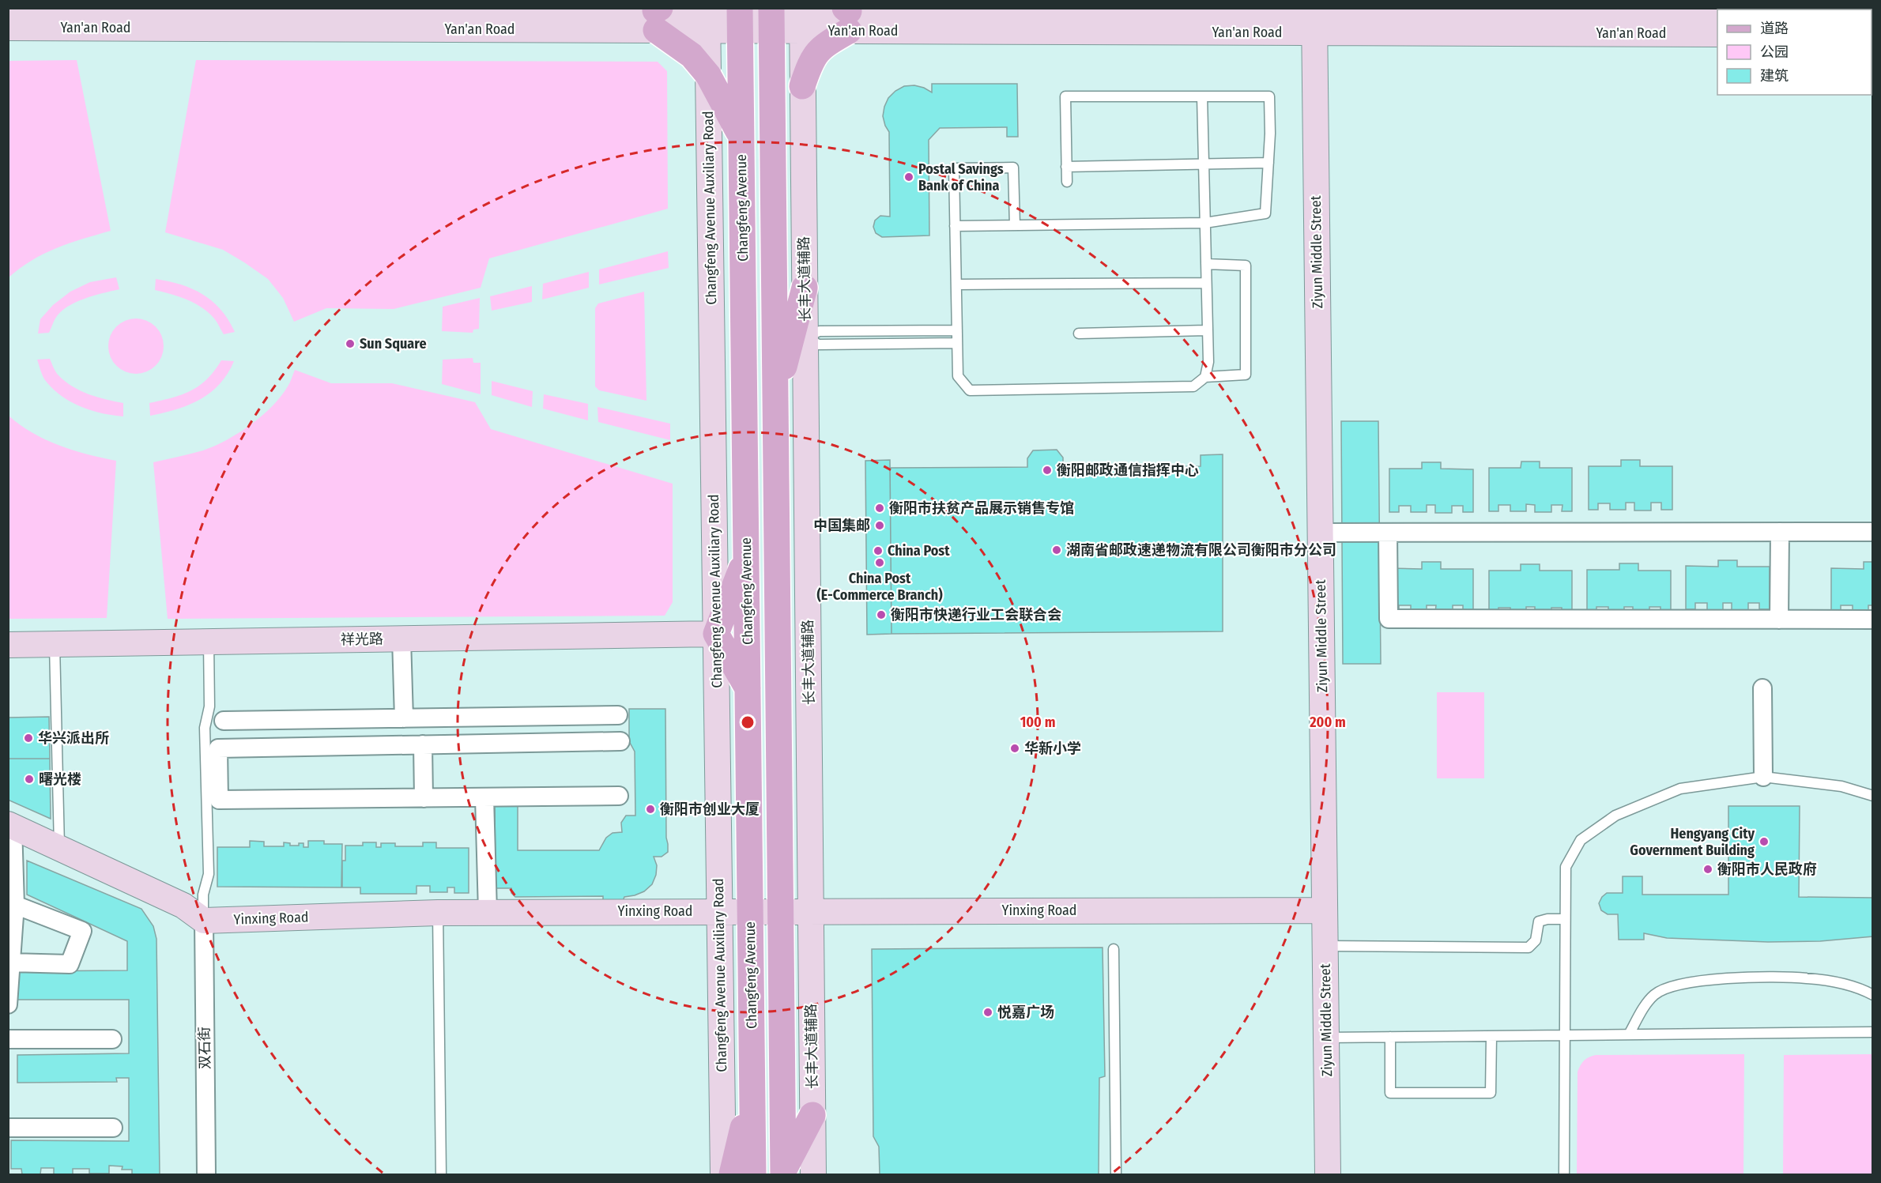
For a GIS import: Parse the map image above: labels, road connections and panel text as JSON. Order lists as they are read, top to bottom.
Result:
{
  "streets": {
    "main road": [
      "Yan'an Road",
      "Changfeng Avenue Auxiliary Road",
      "Changfeng Avenue",
      "Ziyun Middle Street",
      "长丰大道辅路",
      "祥光路",
      "Yinxing Road"
    ],
    "street": ["双石街"]
  },
  "crossings": [
    ["Yan'an Road", "Changfeng Avenue Auxiliary Road"],
    ["Yan'an Road", "Changfeng Avenue"],
    ["Yan'an Road", "Ziyun Middle Street"],
    ["Yan'an Road", "长丰大道辅路"],
    ["Changfeng Avenue Auxiliary Road", "祥光路"],
    ["Changfeng Avenue Auxiliary Road", "Yinxing Road"],
    ["Changfeng Avenue", "Yinxing Road"],
    ["Ziyun Middle Street", "Yinxing Road"],
    ["长丰大道辅路", "Yinxing Road"],
    ["Yinxing Road", "双石街"]
  ],
  "places": [
    "Postal Savings Bank of China",
    "Sun Square",
    "衡阳邮政通信指挥中心",
    "衡阳市扶贫产品展示销售专馆",
    "中国集邮",
    "湖南省邮政速递物流有限公司衡阳市分公司",
    "China Post",
    "China Post (E-Commerce Branch)",
    "衡阳市快递行业工会联合会",
    "华兴派出所",
    "华新小学",
    "曙光楼",
    "衡阳市创业大厦",
    "Hengyang City Government Building",
    "衡阳市人民政府",
    "悦嘉广场"
  ],
  "legend": ["道路", "公园", "建筑"],
  "rings": ["100 m", "200 m"]
}
